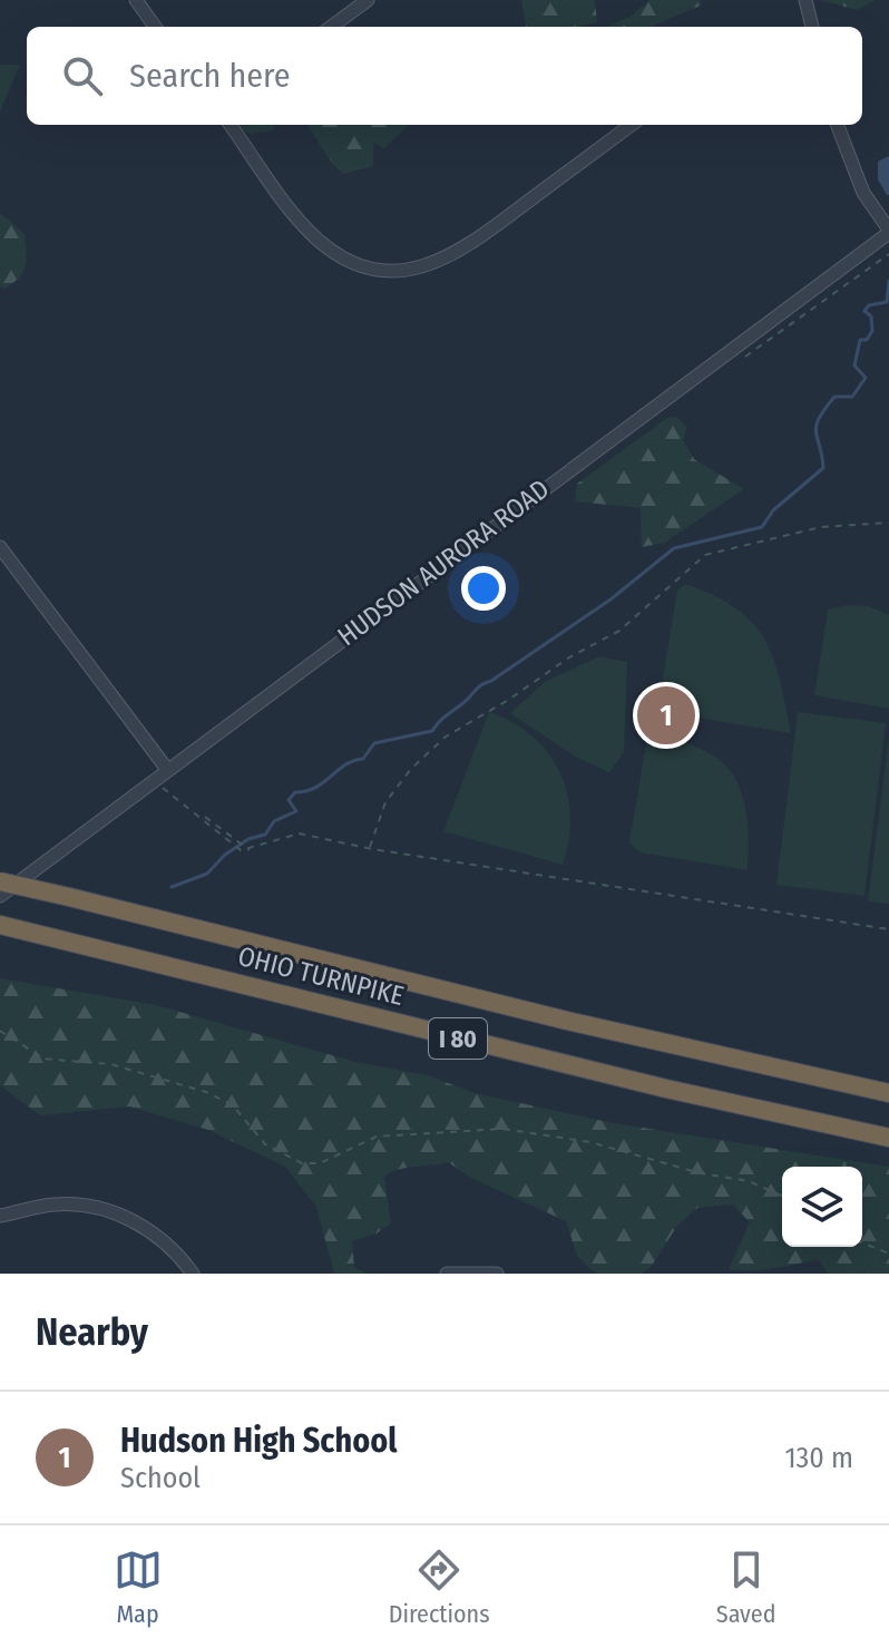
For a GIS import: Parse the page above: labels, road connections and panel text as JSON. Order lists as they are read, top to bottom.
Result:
{
  "streets": {
    "highway": ["OHIO TURNPIKE", "I 80"],
    "street": ["HUDSON AURORA ROAD"]
  },
  "page": {
    "search": "Search here",
    "pins": "1",
    "heading": "Nearby",
    "list": [
      {
        "mark": "1",
        "name": "Hudson High School",
        "note": "School",
        "value": "130 m"
      }
    ],
    "nav": ["Map", "Directions", "Saved"]
  }
}
